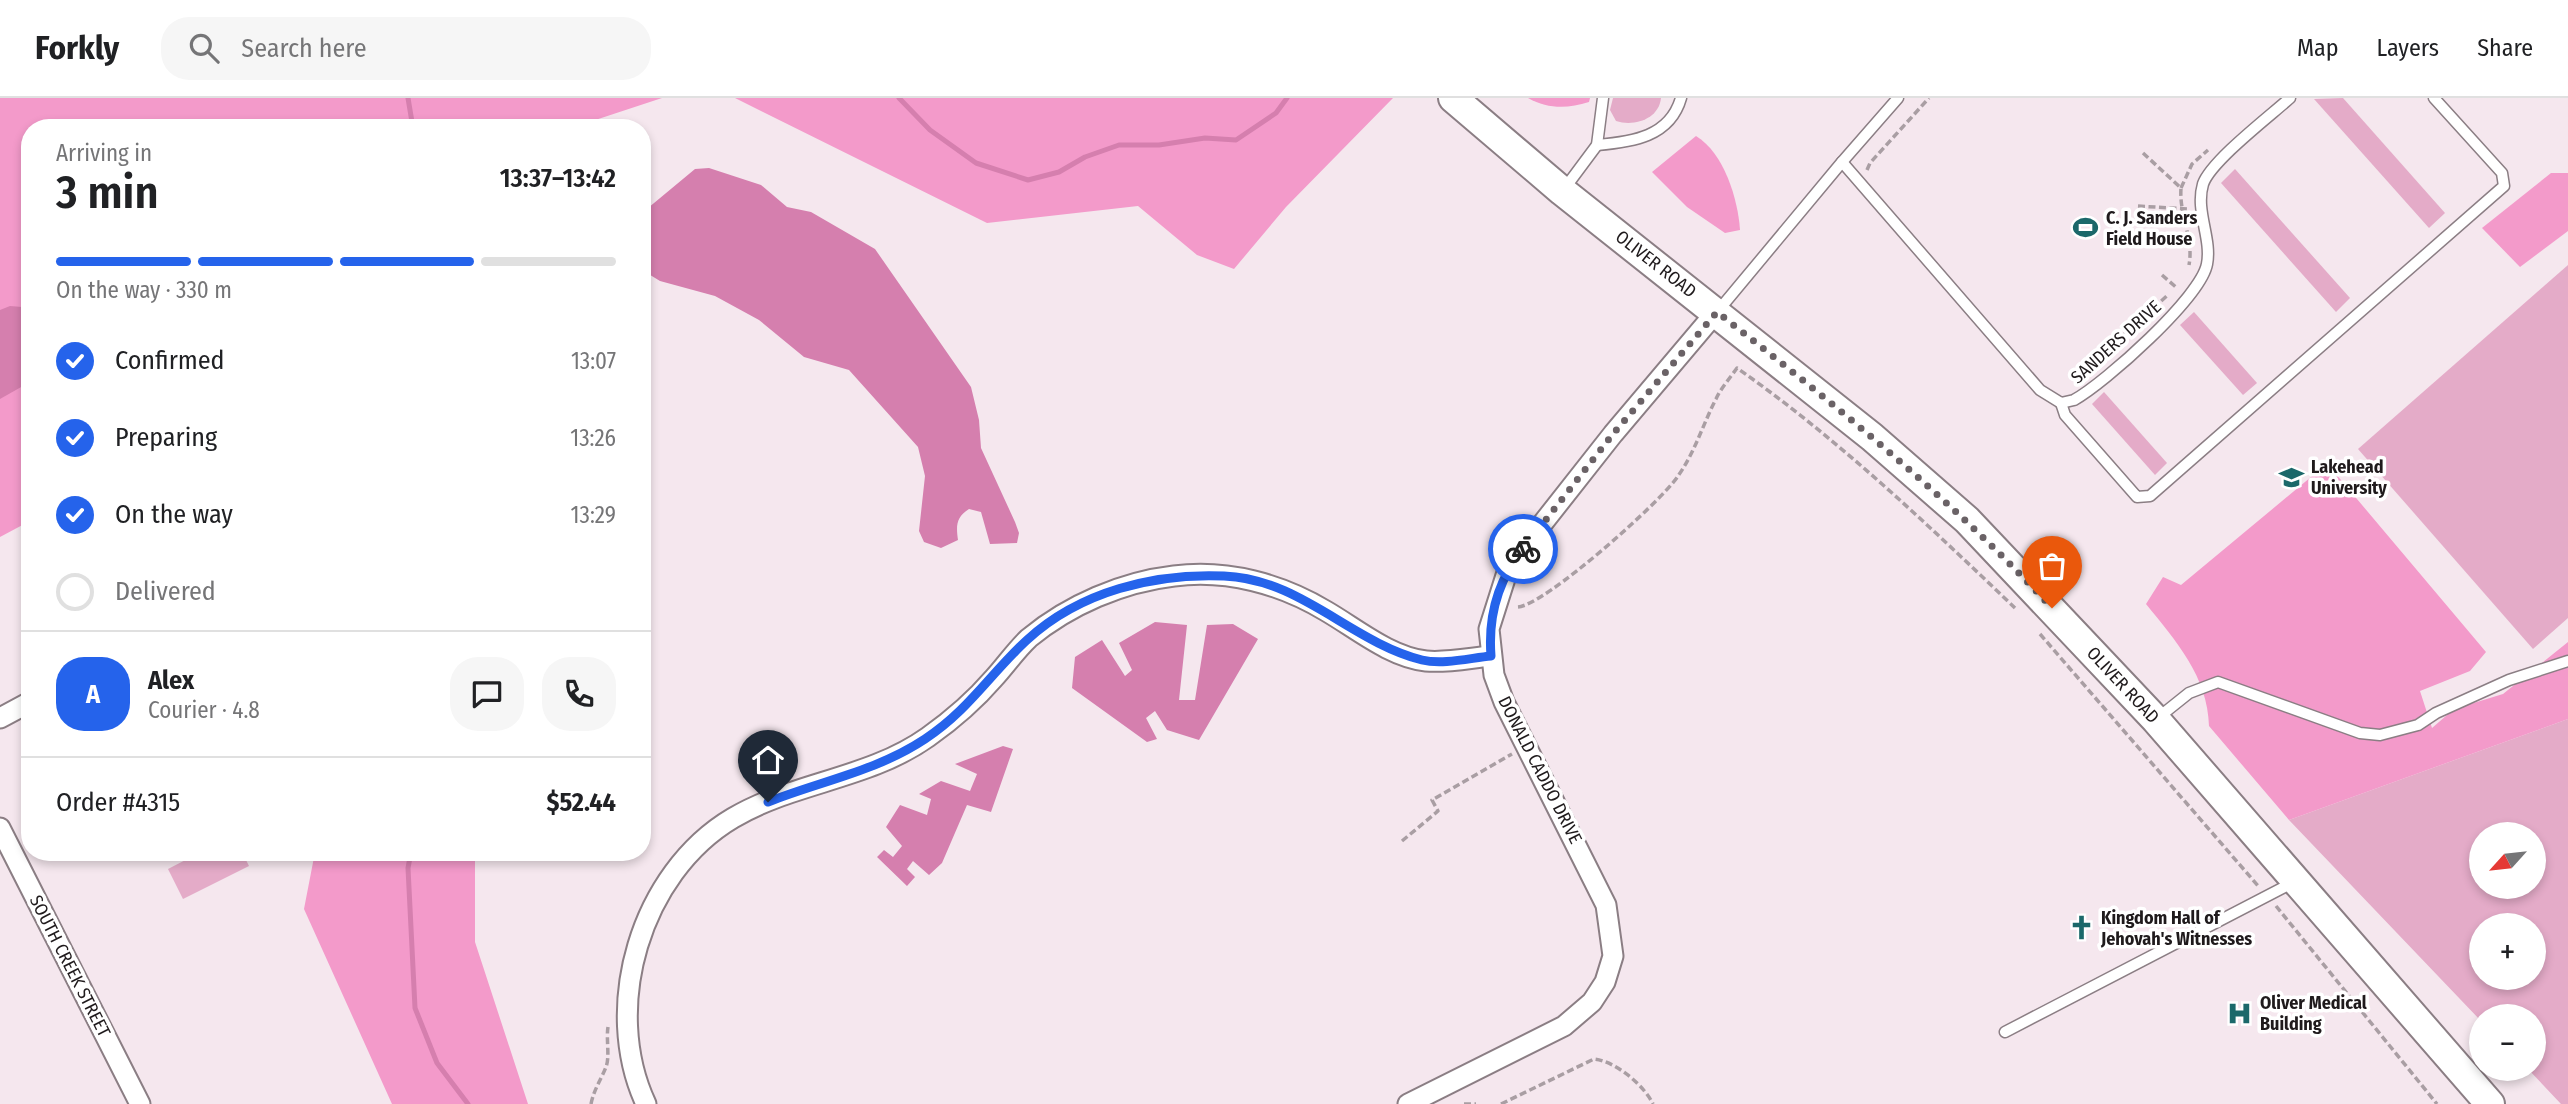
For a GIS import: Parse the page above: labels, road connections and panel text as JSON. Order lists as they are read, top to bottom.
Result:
{
  "streets": {
    "main road": ["OLIVER ROAD"],
    "street": ["DONALD CADDO DRIVE", "SOUTH CREEK STREET"],
    "lane": ["SANDERS DRIVE"]
  },
  "crossings": [
    ["OLIVER ROAD", "DONALD CADDO DRIVE"]
  ],
  "places": {
    "sports": ["C. J. Sanders Field House"],
    "school or university": ["Lakehead University"],
    "church": ["Kingdom Hall of Jehovah's Witnesses"],
    "hospital": ["Oliver Medical Building"]
  },
  "north": "bottom left",
  "page": {
    "header": "Forkly",
    "search": "Search here",
    "nav": ["Map", "Layers", "Share"],
    "heading": ["3 min", "Arriving in", "13:37–13:42"],
    "panel": [
      "Alex",
      "Courier · 4.8",
      "Order #4315",
      "$52.44"
    ],
    "bar": "On the way · 330 m",
    "list": [
      ["Confirmed", "13:07"],
      ["Preparing", "13:26"],
      ["On the way", "13:29"],
      "Delivered"
    ],
    "round": "A",
    "map_buttons": ["+", "−"]
  }
}
